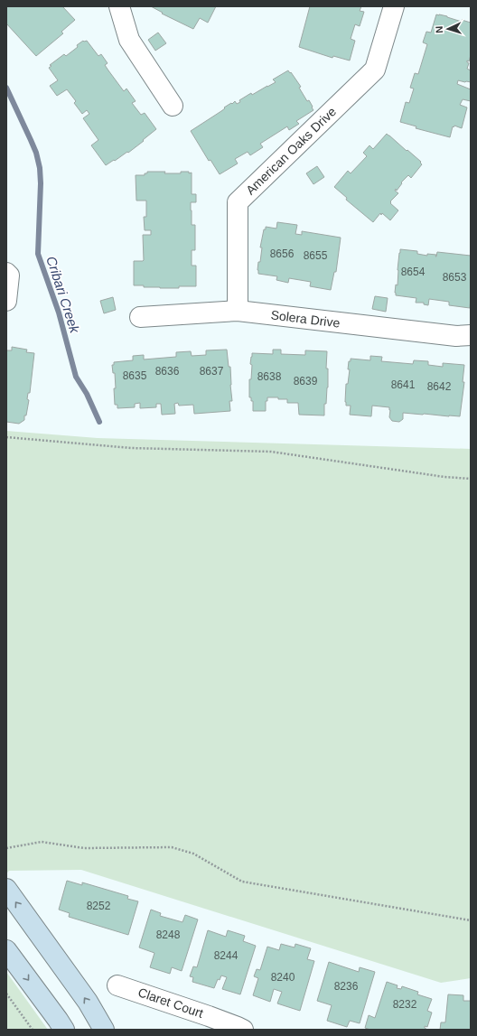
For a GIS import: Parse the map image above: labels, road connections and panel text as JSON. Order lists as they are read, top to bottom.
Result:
{
  "streets": {
    "street": ["American Oaks Drive", "Solera Drive", "Claret Court"]
  },
  "crossings": [
    ["American Oaks Drive", "Solera Drive"]
  ],
  "water": ["Cribari Creek"],
  "house_numbers": [
    "8656",
    "8655",
    "8654",
    "8653",
    "8636",
    "8637",
    "8635",
    "8638",
    "8639",
    "8641",
    "8642",
    "8252",
    "8248",
    "8244",
    "8240",
    "8236",
    "8232"
  ],
  "north": "left"
}
